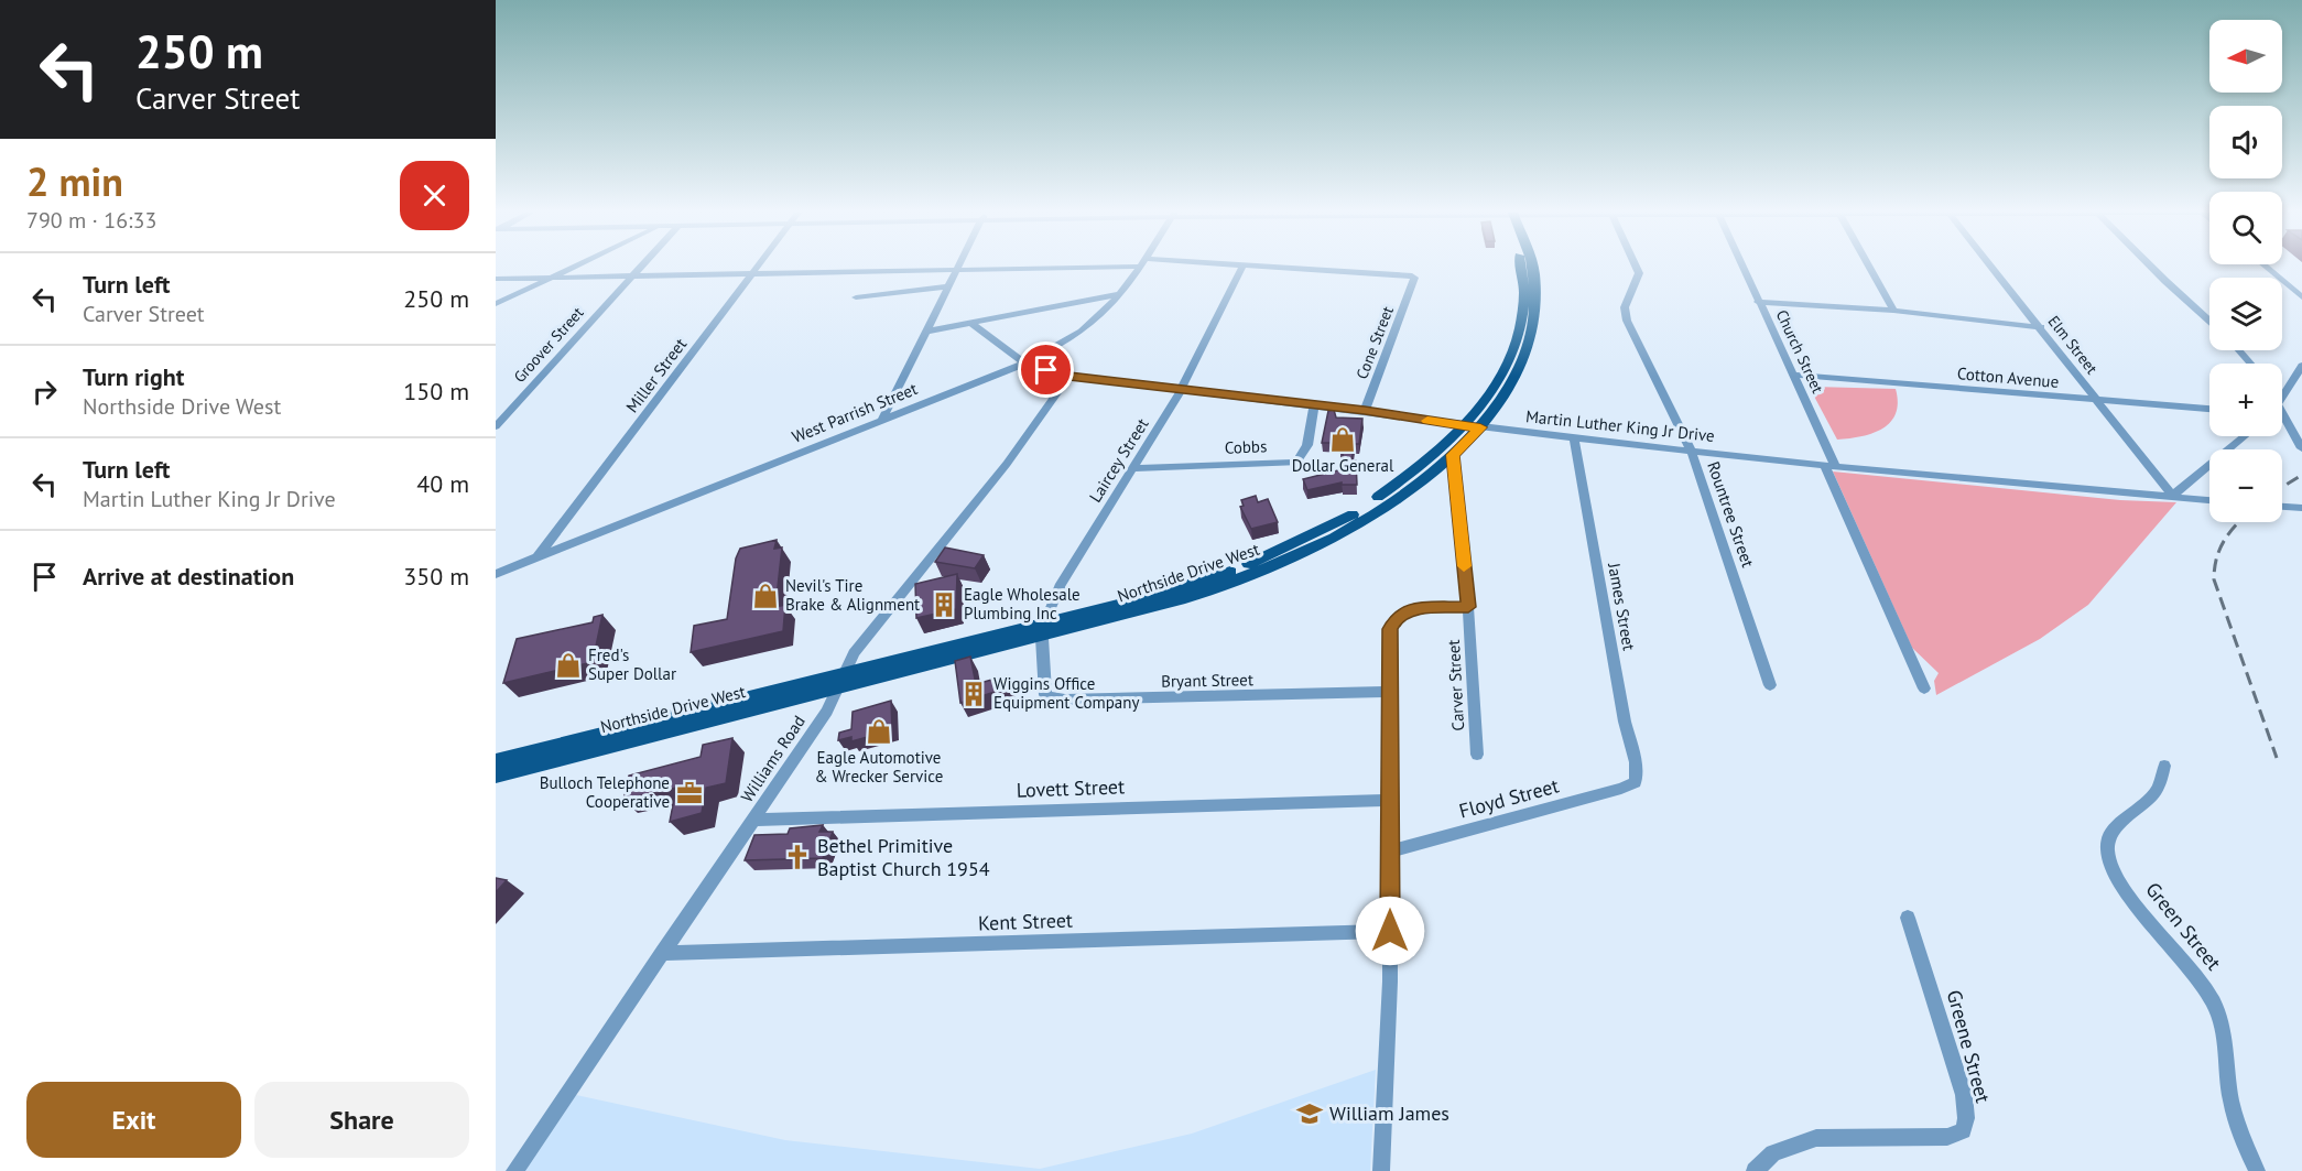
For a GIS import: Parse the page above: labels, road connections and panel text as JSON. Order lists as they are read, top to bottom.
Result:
{
  "streets": {
    "main road": ["Northside Drive West"],
    "street": [
      "Cone Street",
      "Groover Street",
      "Elm Street",
      "Church Street",
      "Miller Street",
      "Cotton Avenue",
      "West Parrish Street",
      "Martin Luther King Jr Drive",
      "Cobbs",
      "Laircey Street",
      "Rountree Street",
      "James Street",
      "Bryant Street",
      "Carver Street",
      "Williams Road",
      "Lovett Street",
      "Floyd Street",
      "Kent Street",
      "Green Street",
      "Greene Street"
    ]
  },
  "crossings": [
    ["Cone Street", "Groover Street"],
    ["Cone Street", "Miller Street"],
    ["Cone Street", "Martin Luther King Jr Drive"],
    ["Elm Street", "Cotton Avenue"],
    ["Elm Street", "Martin Luther King Jr Drive"],
    ["Church Street", "Cotton Avenue"],
    ["Church Street", "Martin Luther King Jr Drive"],
    ["Miller Street", "West Parrish Street"],
    ["West Parrish Street", "Martin Luther King Jr Drive"],
    ["Martin Luther King Jr Drive", "Cobbs"],
    ["Martin Luther King Jr Drive", "Laircey Street"],
    ["Martin Luther King Jr Drive", "Rountree Street"],
    ["Martin Luther King Jr Drive", "Northside Drive West"],
    ["Martin Luther King Jr Drive", "James Street"],
    ["Martin Luther King Jr Drive", "Williams Road"],
    ["Cobbs", "Laircey Street"],
    ["Laircey Street", "Northside Drive West"],
    ["Laircey Street", "Bryant Street"],
    ["Northside Drive West", "Bryant Street"],
    ["Northside Drive West", "Carver Street"],
    ["Northside Drive West", "Williams Road"],
    ["James Street", "Floyd Street"],
    ["Williams Road", "Lovett Street"],
    ["Williams Road", "Kent Street"]
  ],
  "places": {
    "shop": [
      "Dollar General",
      "Nevil's Tire Brake & Alignment",
      "Fred's Super Dollar",
      "Eagle Automotive & Wrecker Service"
    ],
    "building": ["Eagle Wholesale Plumbing Inc", "Wiggins Office Equipment Company"],
    "office": ["Bulloch Telephone Cooperative"],
    "church": ["Bethel Primitive Baptist Church 1954"],
    "school or university": ["William James"]
  },
  "north": "left",
  "page": {
    "turn": ["250 m", "Carver Street"],
    "map_buttons": ["+", "−"],
    "heading": ["2 min", "790 m · 16:33"],
    "list": [
      {
        "name": "Turn left",
        "note": "Carver Street",
        "value": "250 m"
      },
      {
        "name": "Turn right",
        "note": "Northside Drive West",
        "value": "150 m"
      },
      {
        "name": "Turn left",
        "note": "Martin Luther King Jr Drive",
        "value": "40 m"
      },
      {
        "name": "Arrive at destination",
        "value": "350 m"
      }
    ],
    "buttons": ["Exit", "Share"]
  }
}
